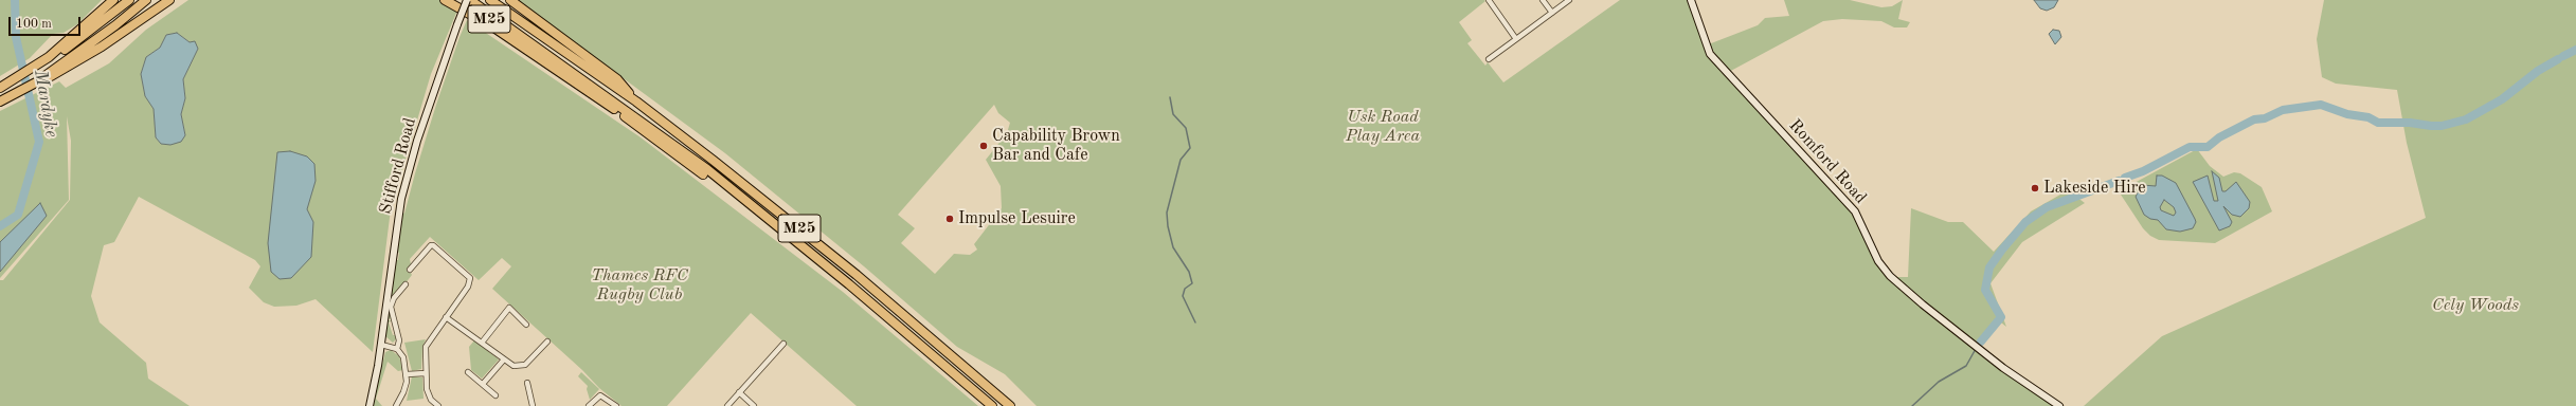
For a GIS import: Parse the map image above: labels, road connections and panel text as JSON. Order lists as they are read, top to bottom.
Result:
{
  "streets": {
    "highway": ["M25"],
    "street": ["Romford Road", "Stifford Road"]
  },
  "water": ["Mardyke"],
  "parks": ["Usk Road Play Area", "Thames RFC Rugby Club", "Cely Woods"],
  "places": ["Capability Brown Bar and Cafe", "Lakeside Hire", "Impulse Lesuire"],
  "scale_bar": "100 m"
}
